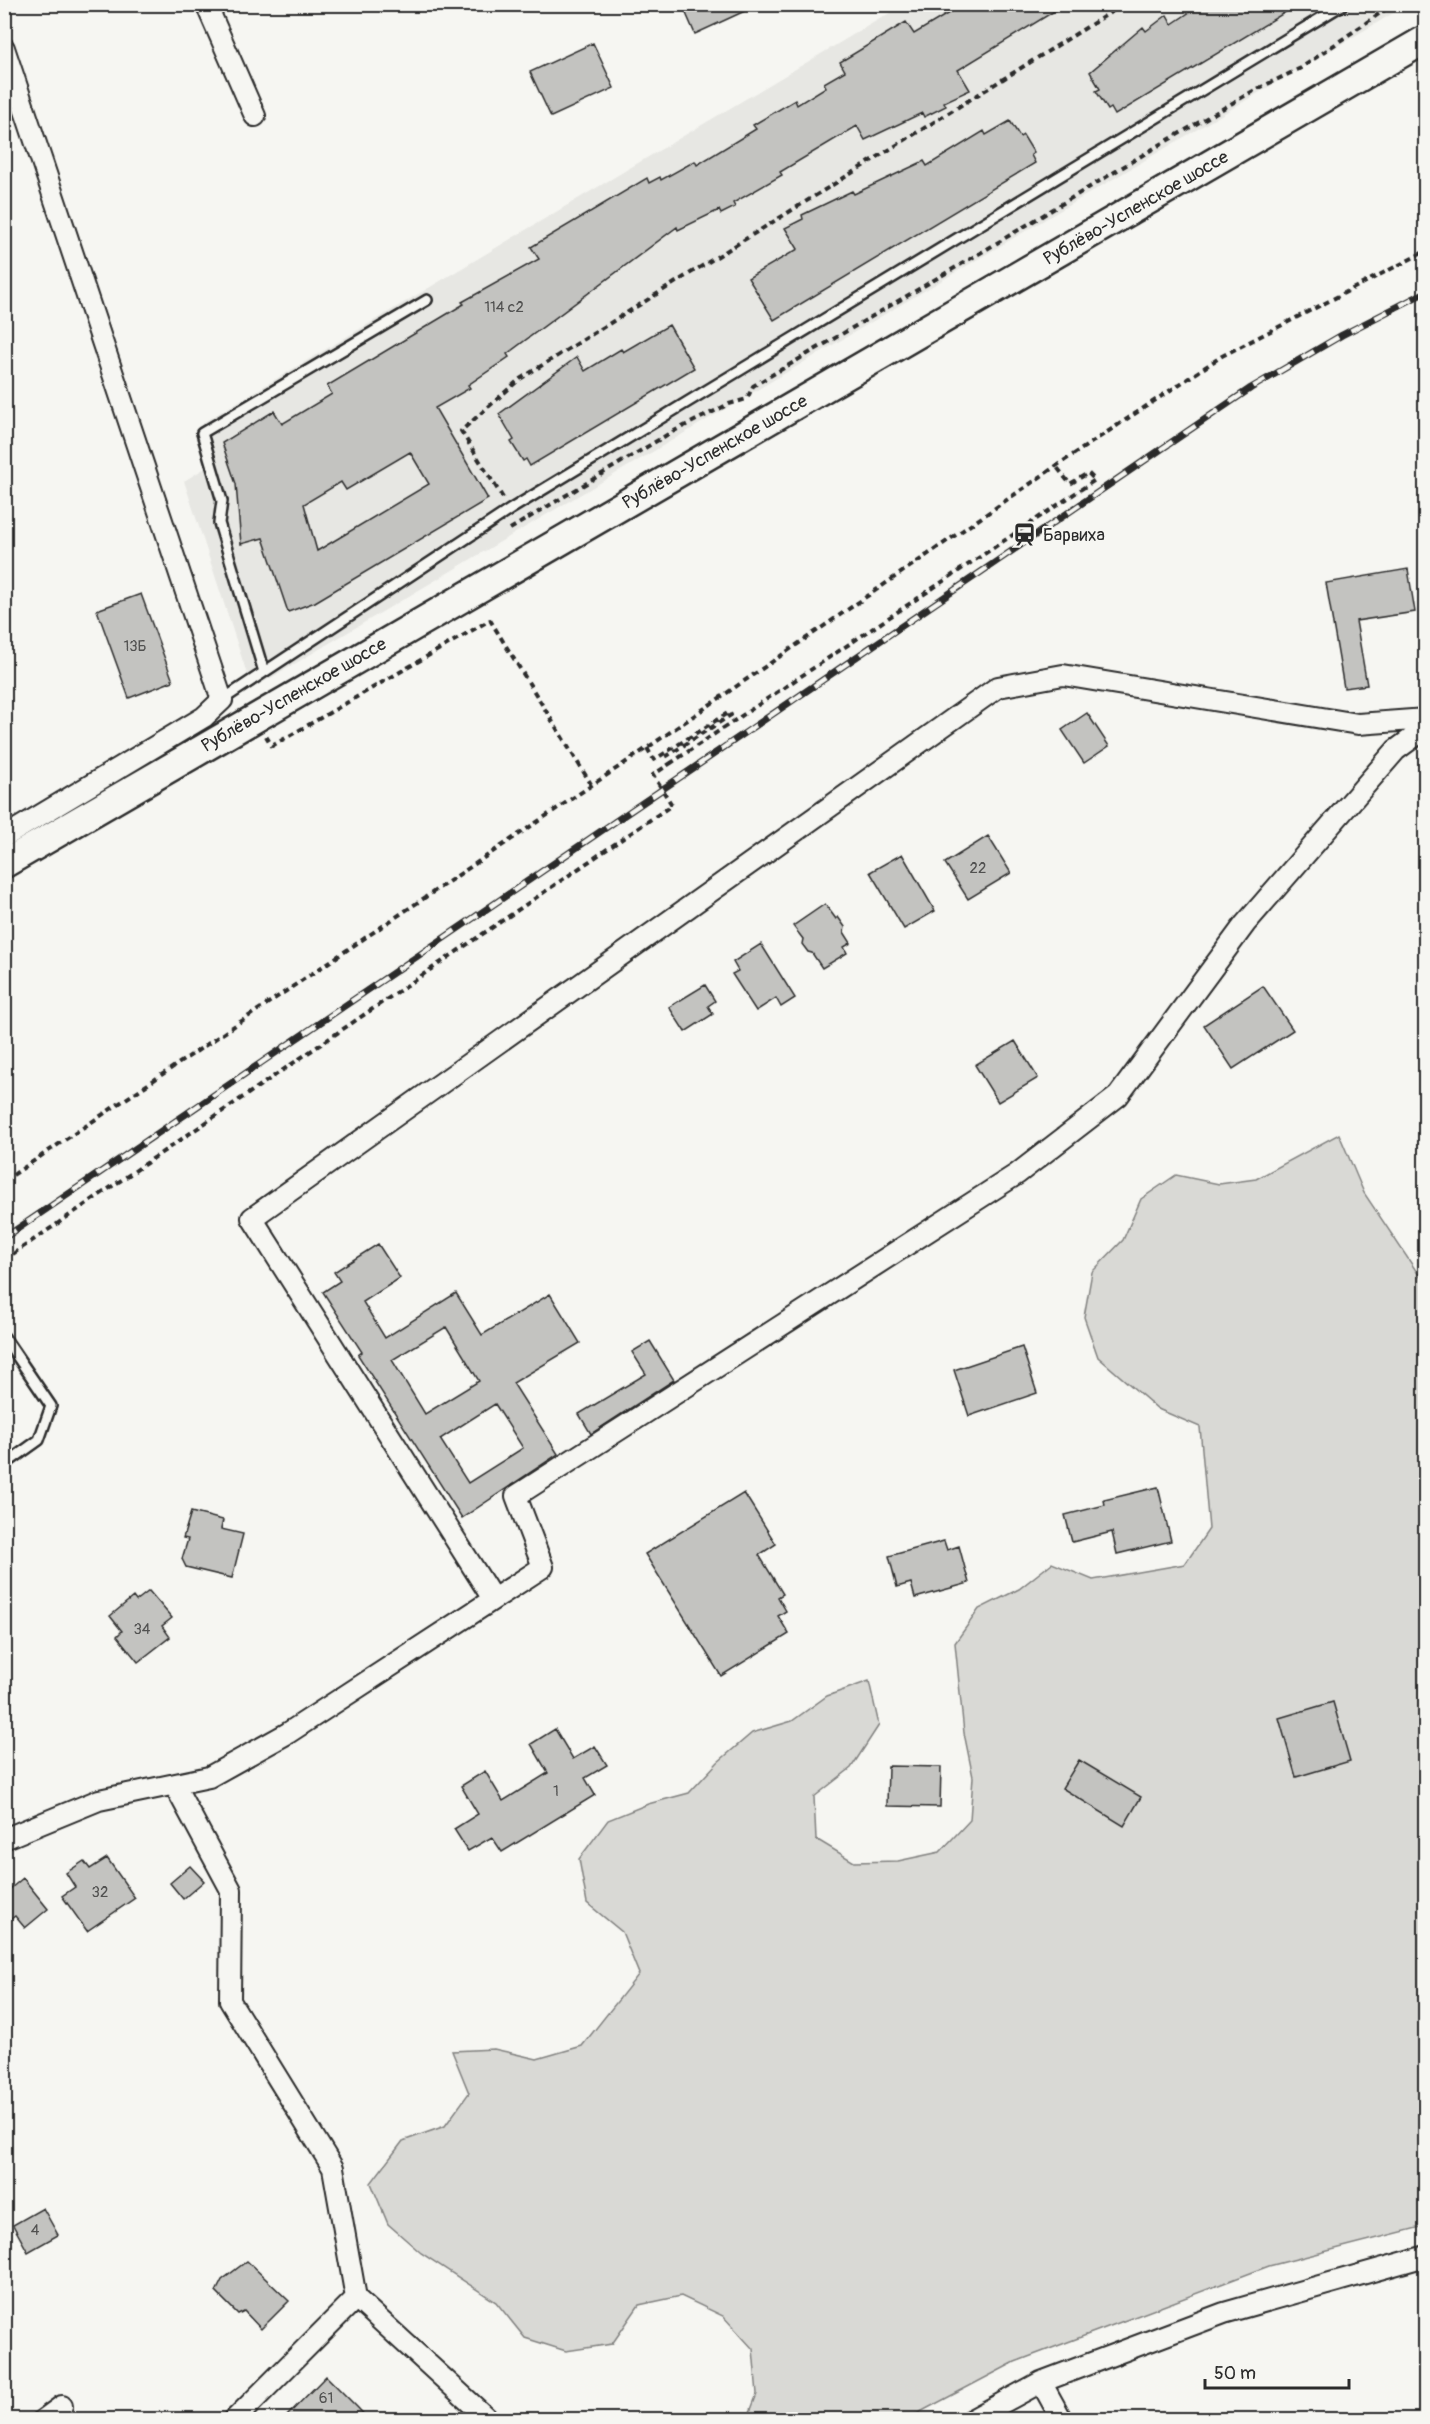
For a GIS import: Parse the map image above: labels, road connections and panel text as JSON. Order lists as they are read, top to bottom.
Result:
{
  "streets": {
    "main road": ["Рублёво-Успенское шоссе"]
  },
  "places": {
    "station": ["Барвиха"]
  },
  "house_numbers": [
    "114 с2",
    "13Б",
    "22",
    "34",
    "1",
    "32",
    "4",
    "61"
  ],
  "scale_bar": "50 m"
}
